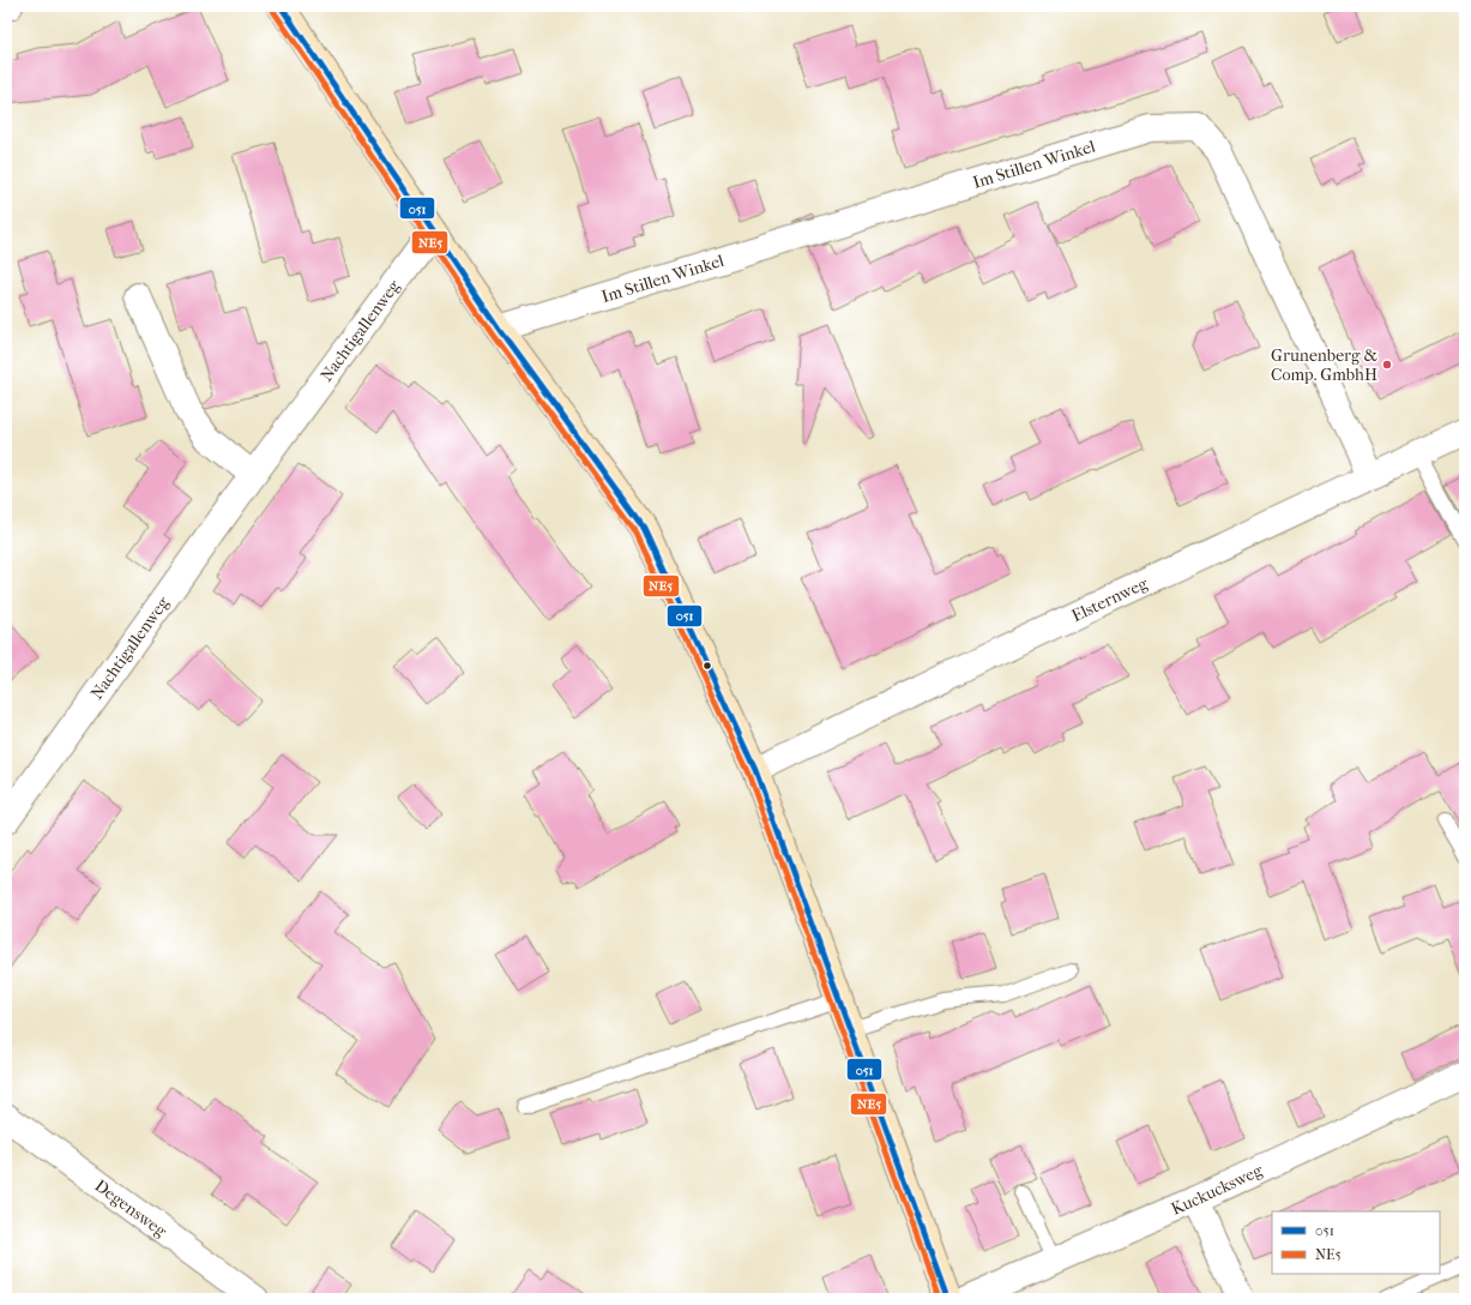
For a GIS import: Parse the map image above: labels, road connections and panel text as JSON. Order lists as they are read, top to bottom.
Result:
{
  "streets": {
    "street": [
      "Im Stillen Winkel",
      "Nachtigallenweg",
      "Elsternweg",
      "Kuckucksweg",
      "Degensweg"
    ]
  },
  "crossings": [
    ["Im Stillen Winkel", "Elsternweg"]
  ],
  "places": ["Grunenberg & Comp. GmbhH"],
  "lines": ["transit line 051", "transit line NE5"],
  "legend": ["051", "NE5"]
}
